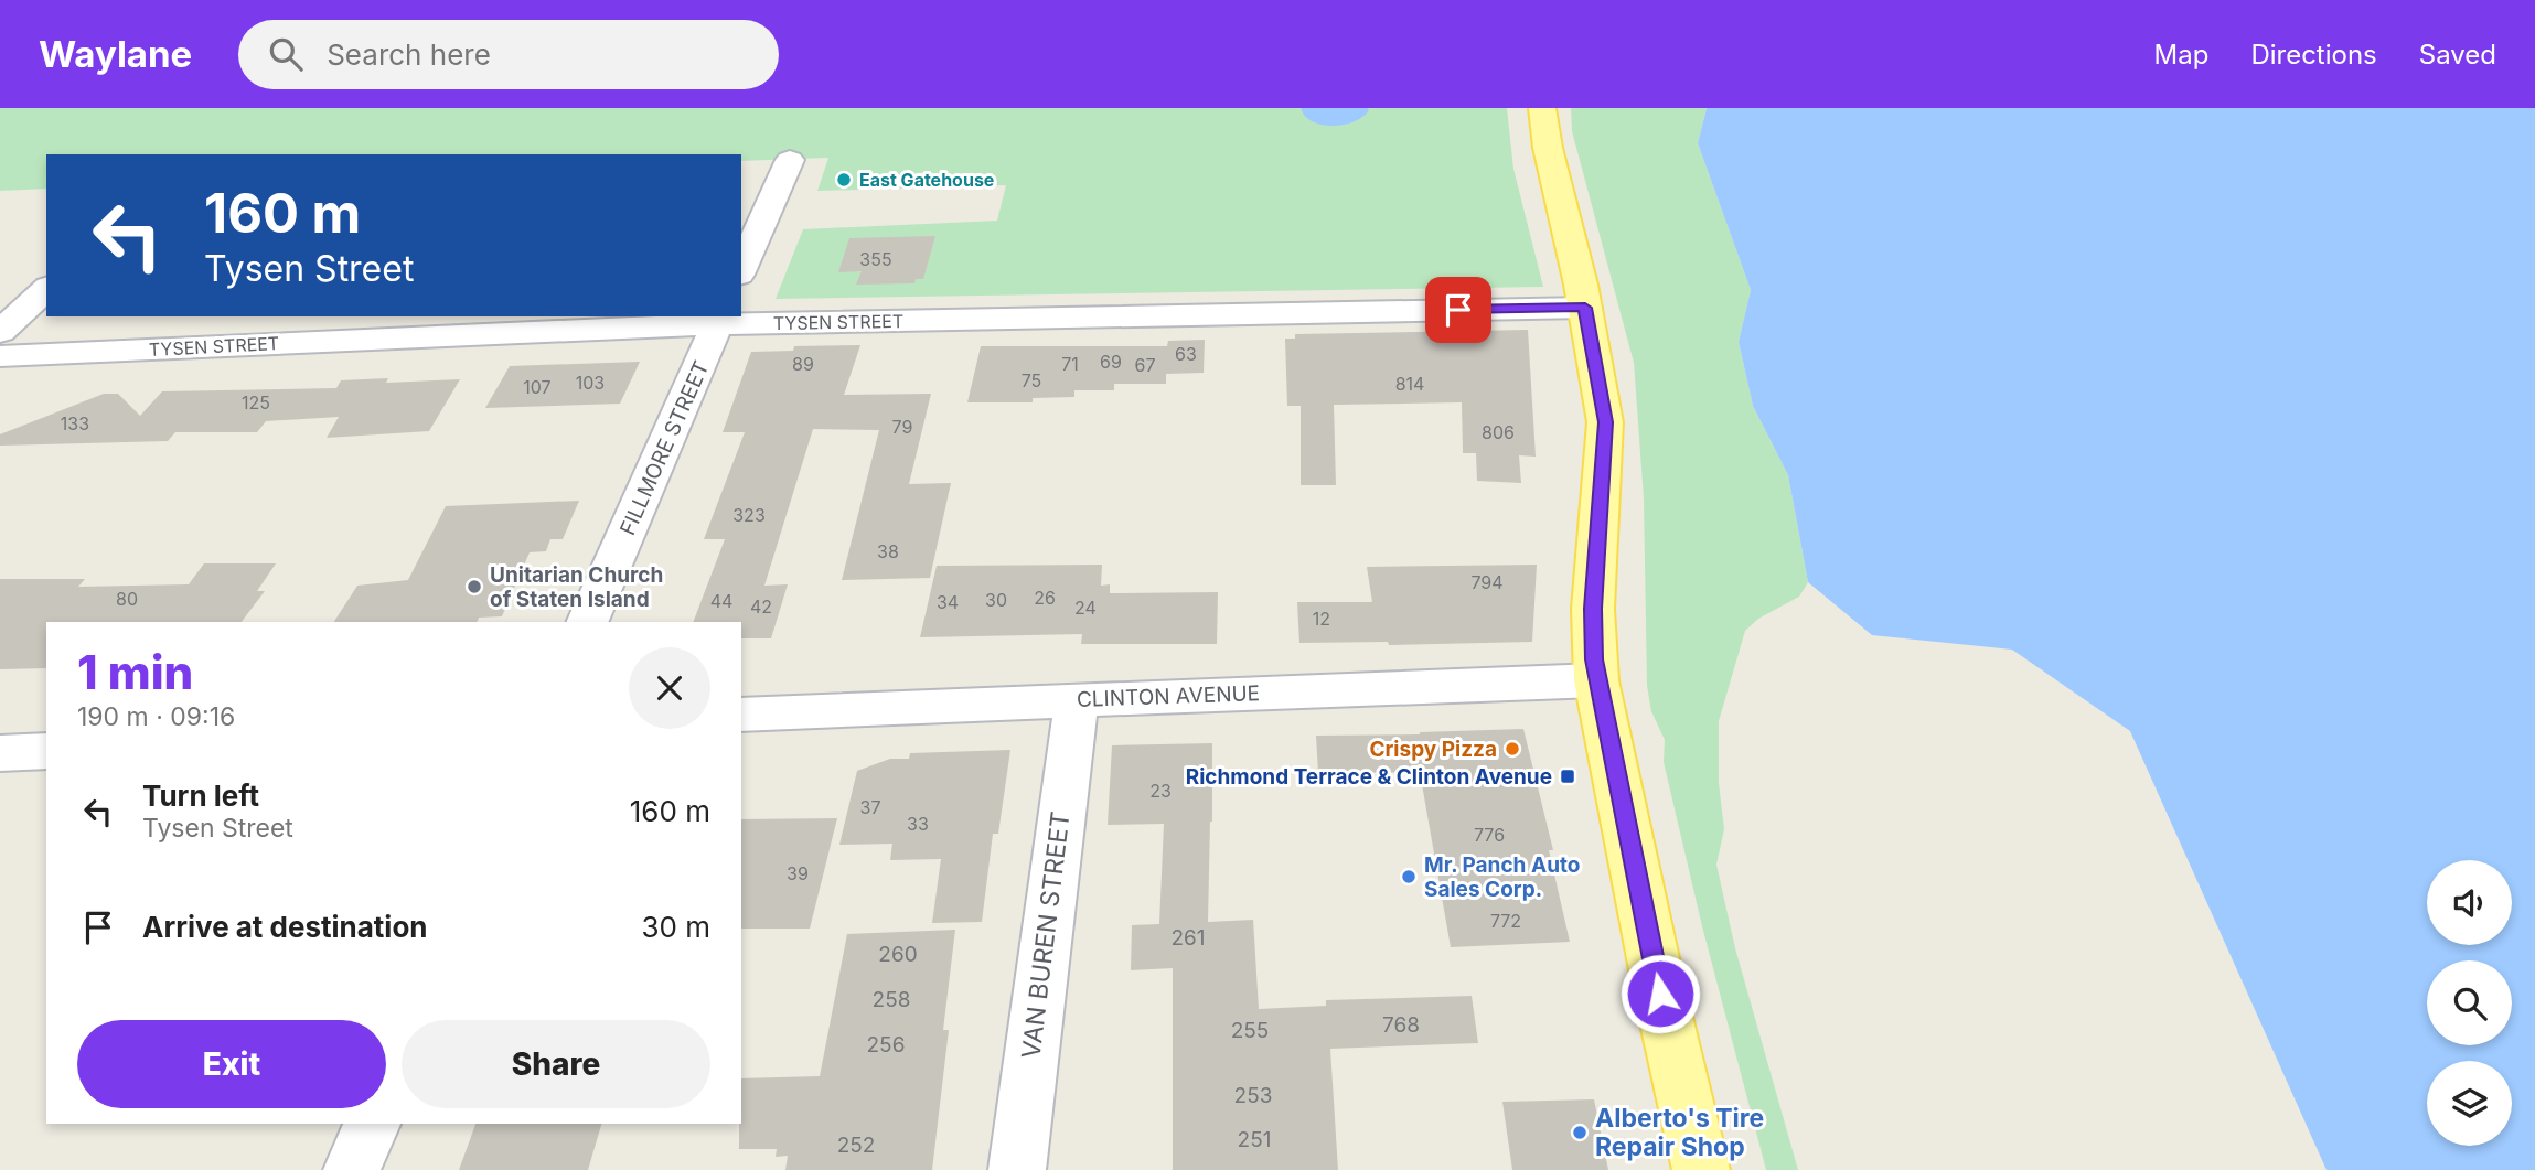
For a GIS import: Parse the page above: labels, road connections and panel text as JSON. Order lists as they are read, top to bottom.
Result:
{
  "streets": {
    "street": [
      "TYSEN STREET",
      "FILLMORE STREET",
      "CLINTON AVENUE",
      "VAN BUREN STREET"
    ]
  },
  "crossings": [
    ["TYSEN STREET", "FILLMORE STREET"],
    ["CLINTON AVENUE", "VAN BUREN STREET"]
  ],
  "places": {
    "other": [
      "East Gatehouse",
      "Unitarian Church of Staten Island",
      "Crispy Pizza",
      "Mr. Panch Auto Sales Corp.",
      "Alberto's Tire Repair Shop"
    ],
    "transit": ["Richmond Terrace & Clinton Avenue"]
  },
  "house_numbers": [
    "355",
    "63",
    "69",
    "89",
    "71",
    "67",
    "75",
    "103",
    "814",
    "107",
    "125",
    "133",
    "79",
    "806",
    "323",
    "38",
    "794",
    "26",
    "80",
    "30",
    "44",
    "34",
    "42",
    "24",
    "12",
    "23",
    "37",
    "33",
    "776",
    "39",
    "772",
    "261",
    "260",
    "258",
    "768",
    "255",
    "256",
    "253",
    "251",
    "252"
  ],
  "page": {
    "header": "Waylane",
    "search": "Search here",
    "nav": ["Map", "Directions", "Saved"],
    "turn": ["160 m", "Tysen Street"],
    "heading": ["1 min", "190 m · 09:16"],
    "list": [
      {
        "name": "Turn left",
        "note": "Tysen Street",
        "value": "160 m"
      },
      {
        "name": "Arrive at destination",
        "value": "30 m"
      }
    ],
    "buttons": ["Exit", "Share"]
  }
}
